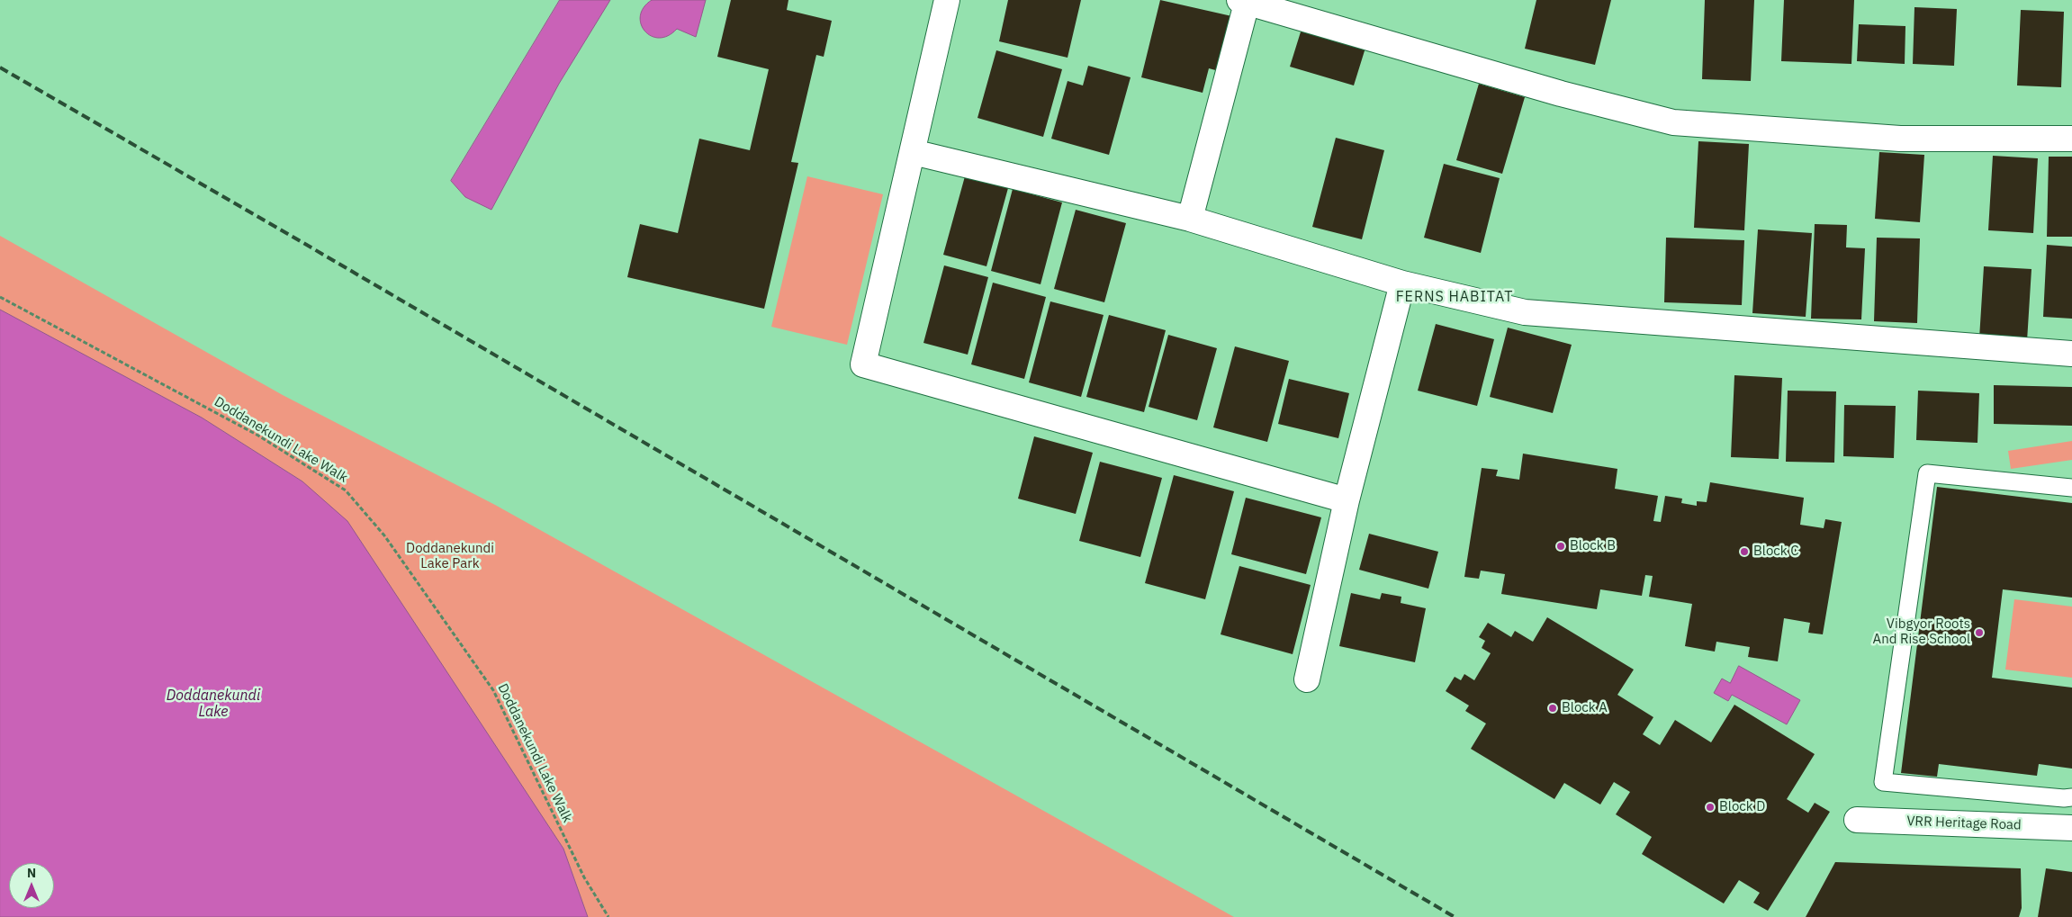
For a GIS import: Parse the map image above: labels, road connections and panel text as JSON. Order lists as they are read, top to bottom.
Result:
{
  "streets": {
    "street": ["VRR Heritage Road"],
    "path": ["Doddanekundi Lake Walk"]
  },
  "districts": ["FERNS HABITAT"],
  "water": ["Doddanekundi Lake"],
  "parks": ["Doddanekundi Lake Park"],
  "places": [
    "Block B",
    "Block C",
    "Vibgyor Roots And Rise School",
    "Block A",
    "Block D"
  ],
  "north": "top"
}
